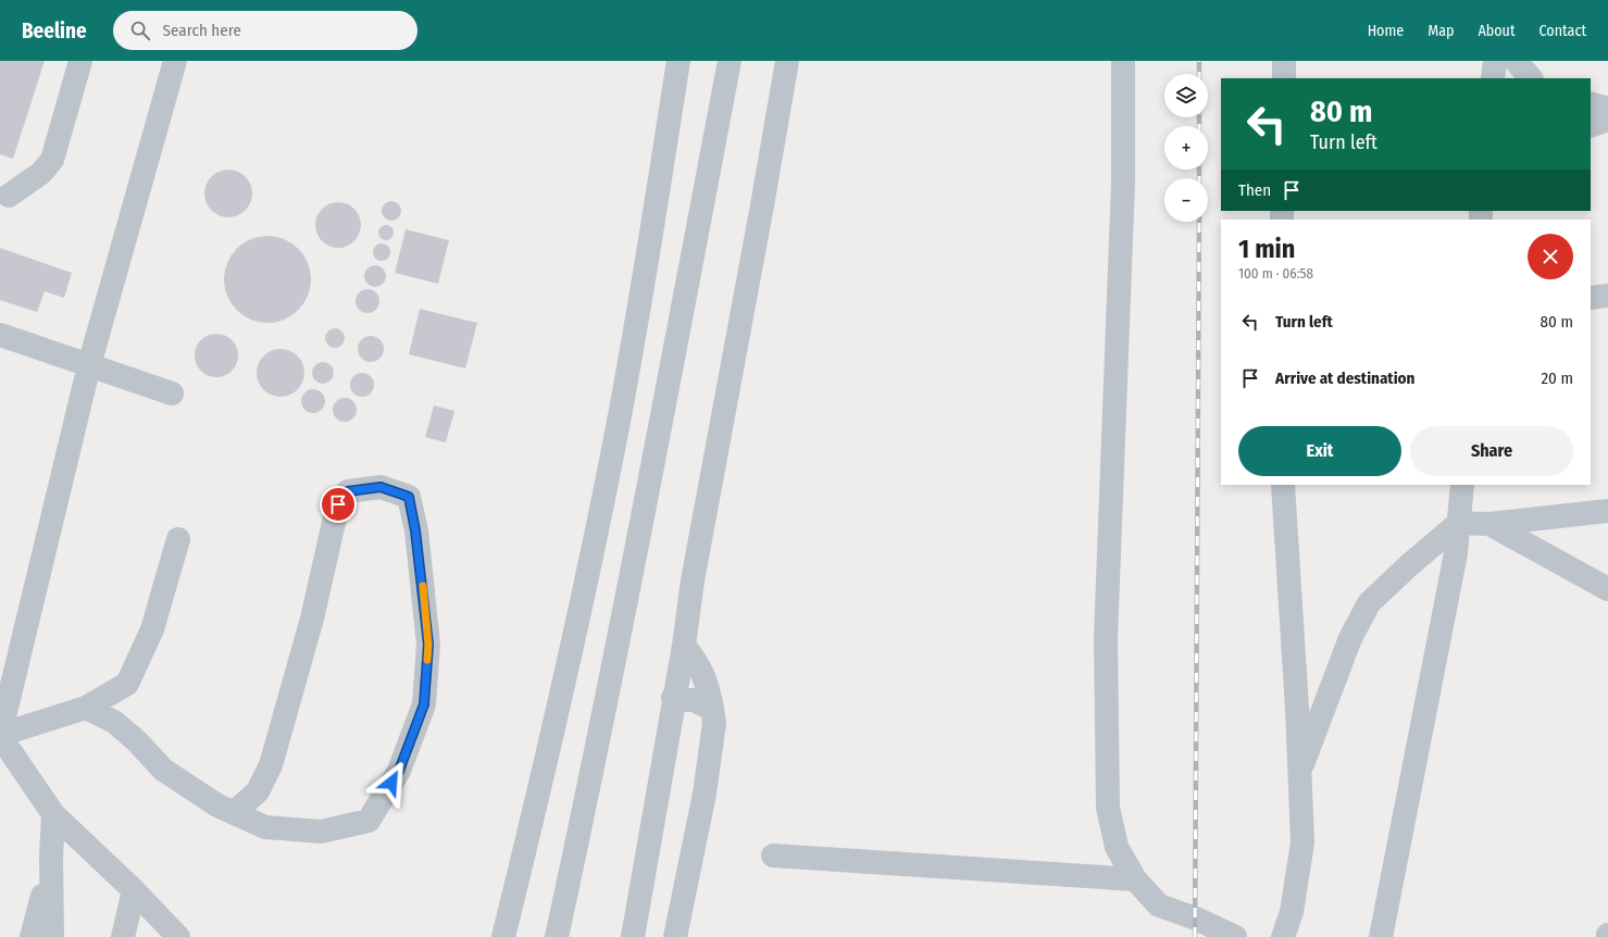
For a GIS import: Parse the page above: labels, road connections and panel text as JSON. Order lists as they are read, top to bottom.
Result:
{
  "page": {
    "header": "Beeline",
    "search": "Search here",
    "nav": [
      "Home",
      "Map",
      "About",
      "Contact"
    ],
    "map_buttons": ["+", "−"],
    "turn": ["80 m", "Turn left"],
    "then": "Then",
    "heading": ["1 min", "100 m · 06:58"],
    "list": [
      {
        "name": "Turn left",
        "value": "80 m"
      },
      {
        "name": "Arrive at destination",
        "value": "20 m"
      }
    ],
    "buttons": ["Exit", "Share"]
  }
}
